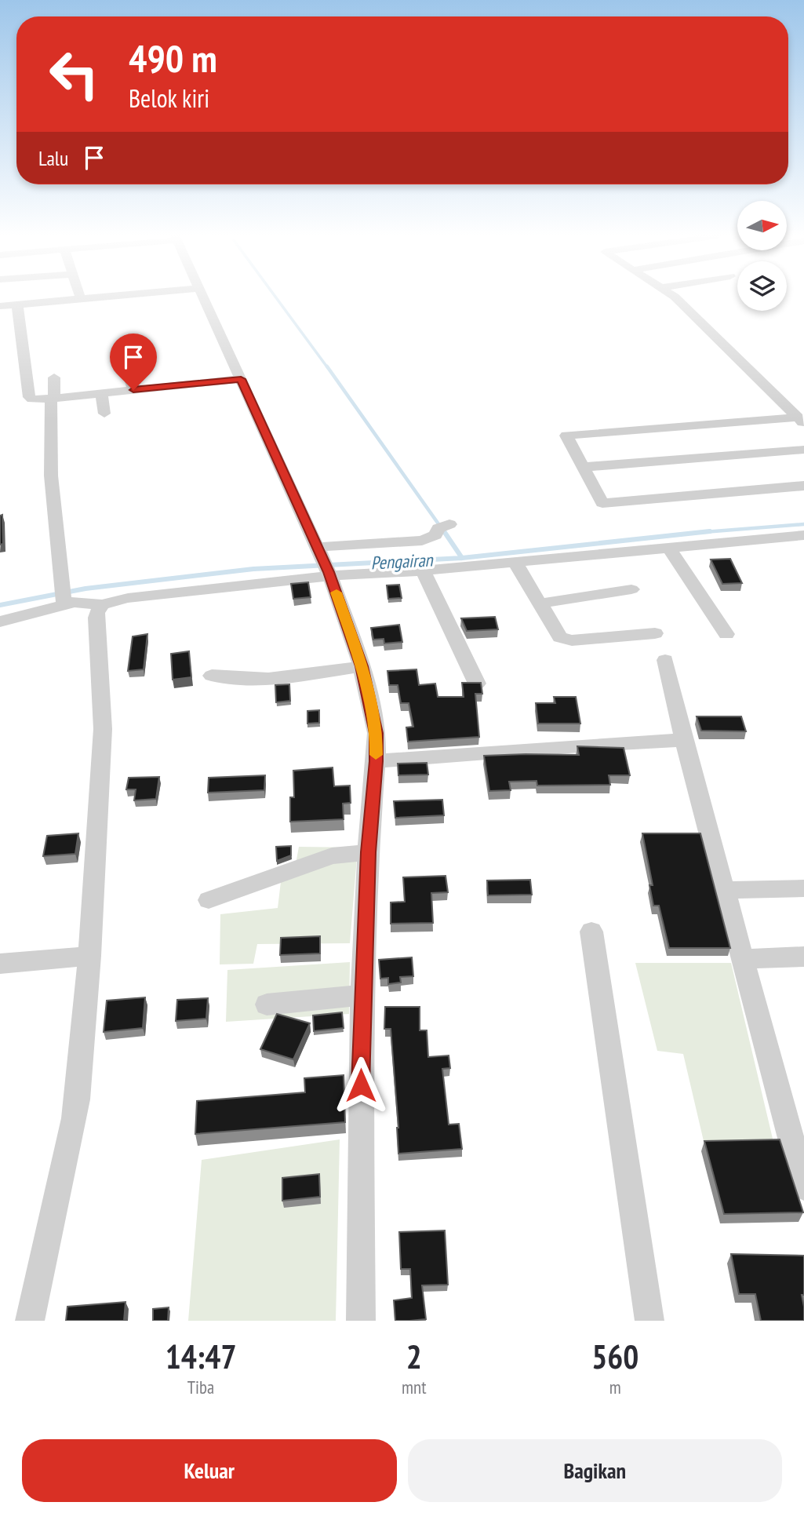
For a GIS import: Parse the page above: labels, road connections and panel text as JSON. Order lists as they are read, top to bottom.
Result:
{
  "water": ["Pengairan"],
  "north": "right",
  "page": {
    "turn": ["490 m", "Belok kiri"],
    "then": "Lalu",
    "eta": [
      "14:47",
      "Tiba",
      "2",
      "mnt",
      "560",
      "m"
    ],
    "buttons": ["Keluar", "Bagikan"]
  }
}
